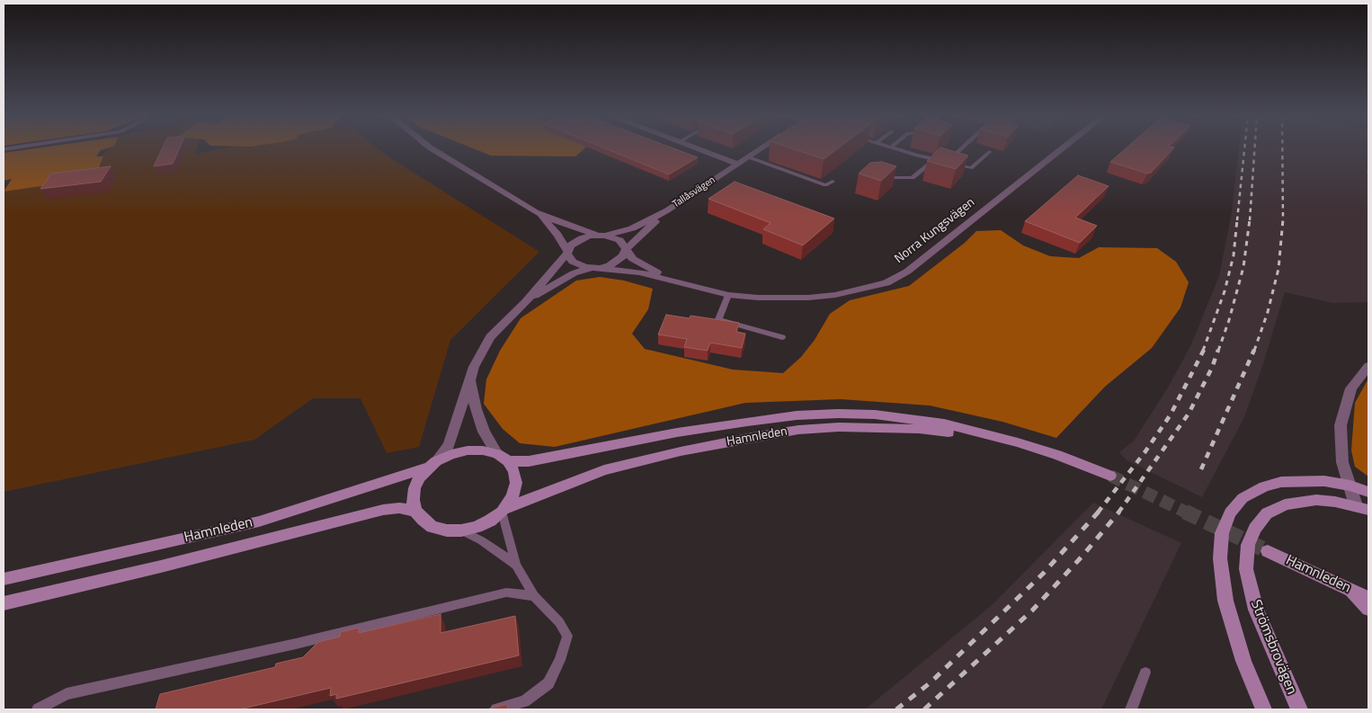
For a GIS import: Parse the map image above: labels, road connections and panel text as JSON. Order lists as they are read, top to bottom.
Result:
{
  "streets": {
    "main road": ["Hamnleden", "Strömsbrovägen"],
    "street": ["Tallåsvägen", "Norra Kungsvägen"]
  },
  "crossings": [
    ["Tallåsvägen", "Norra Kungsvägen"],
    ["Tallåsvägen", "Hamnleden"]
  ]
}
